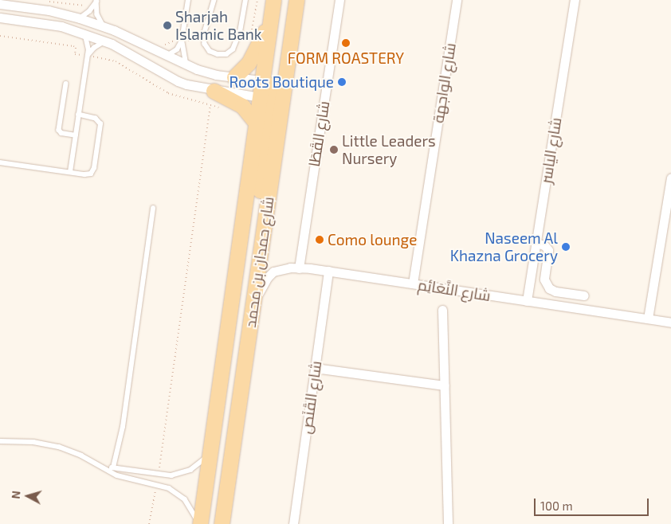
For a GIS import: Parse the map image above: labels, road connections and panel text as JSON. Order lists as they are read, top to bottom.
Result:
{
  "streets": {
    "main road": ["شارع حمدان بن محمد"],
    "street": [
      "شارع الواجهة",
      "شارع القَطَا",
      "شارع الياسر",
      "شارع النَّعَائِم",
      "شارع القَنَص"
    ]
  },
  "crossings": [
    ["شارع الواجهة", "شارع النَّعَائِم"],
    ["شارع القَطَا", "شارع النَّعَائِم"],
    ["شارع الياسر", "شارع النَّعَائِم"],
    ["شارع حمدان بن محمد", "شارع النَّعَائِم"],
    ["شارع النَّعَائِم", "شارع القَنَص"]
  ],
  "places": [
    "Sharjah Islamic Bank",
    "FORM ROASTERY",
    "Roots Boutique",
    "Little Leaders Nursery",
    "Como lounge",
    "Naseem Al Khazna Grocery"
  ],
  "scale_bar": "100 m",
  "north": "left"
}
